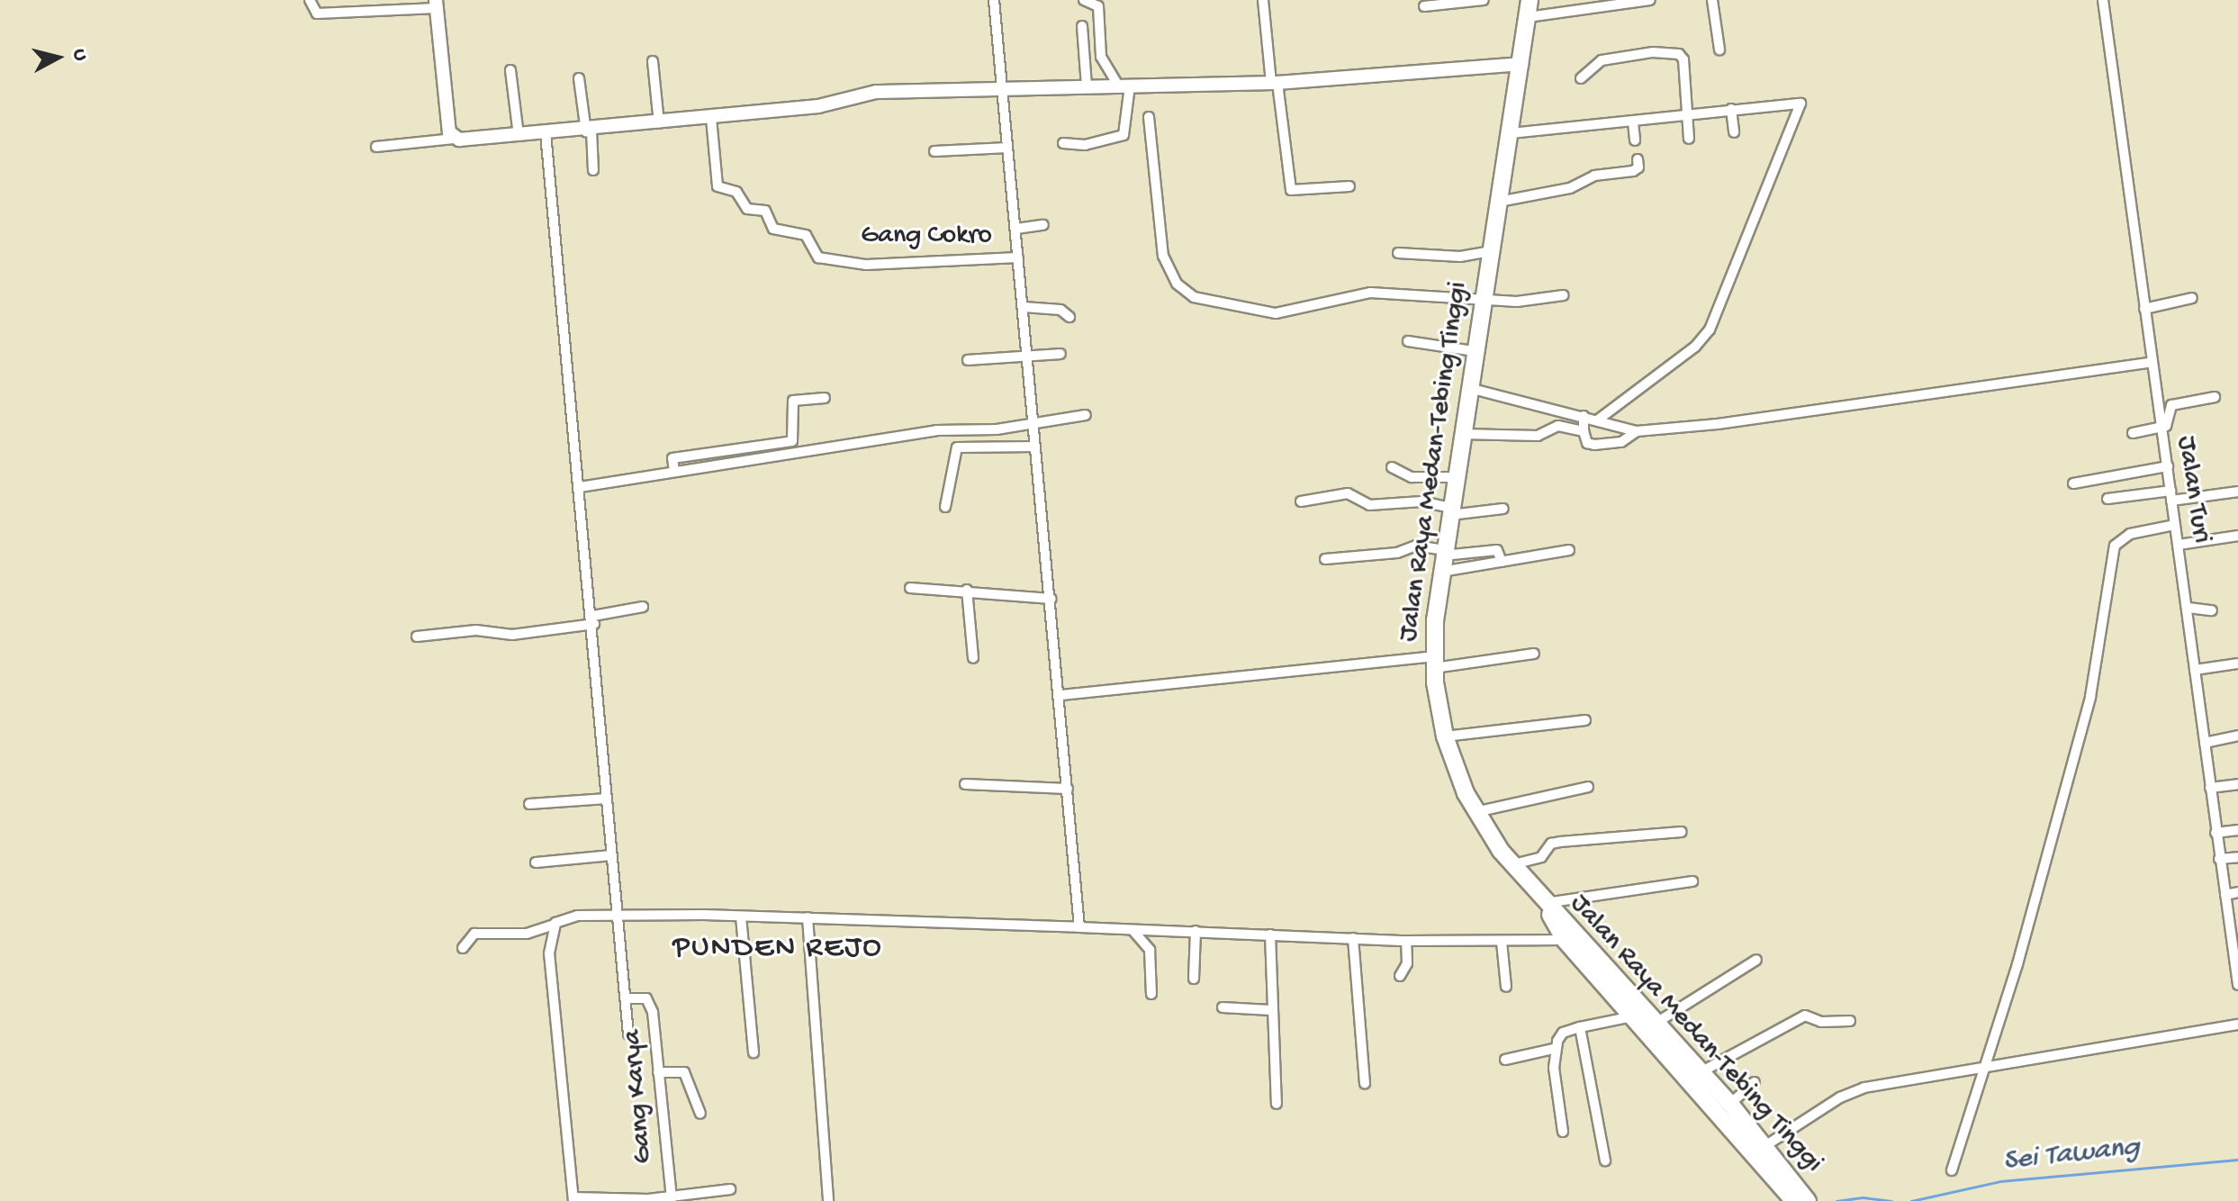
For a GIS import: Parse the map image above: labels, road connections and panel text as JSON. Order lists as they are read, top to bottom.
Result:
{
  "streets": {
    "highway": ["Jalan Raya Medan-Tebing Tinggi"],
    "street": ["Gang Cokro", "Jalan Turi", "Gang Karya"]
  },
  "districts": ["PUNDEN REJO"],
  "water": ["Sei Tawang"],
  "north": "right"
}
